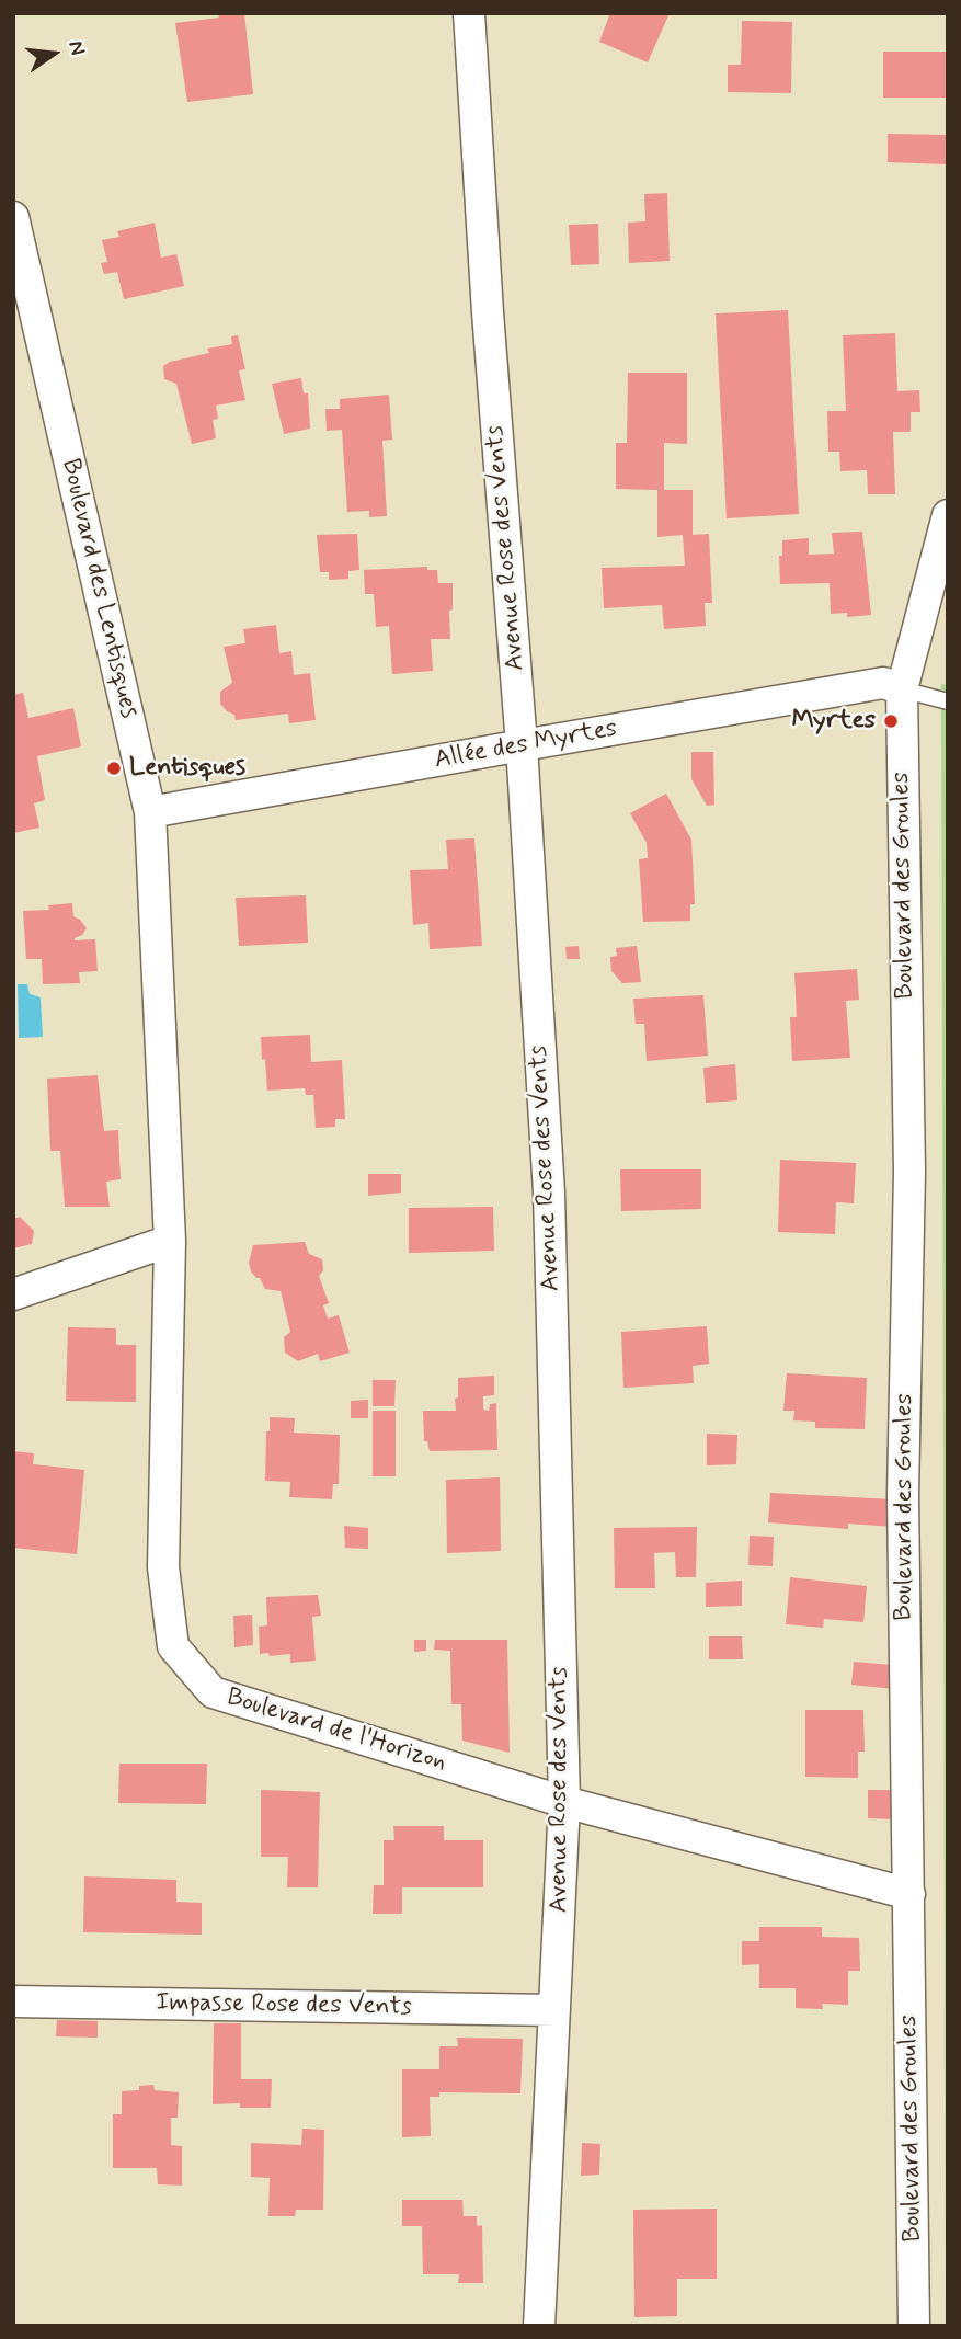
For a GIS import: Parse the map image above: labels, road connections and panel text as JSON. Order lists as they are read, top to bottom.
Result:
{
  "streets": {
    "street": [
      "Avenue Rose des Vents",
      "Boulevard des Lentisques",
      "Allée des Myrtes",
      "Boulevard des Groules",
      "Boulevard de l'Horizon",
      "Impasse Rose des Vents"
    ]
  },
  "crossings": [
    ["Avenue Rose des Vents", "Allée des Myrtes"],
    ["Avenue Rose des Vents", "Boulevard de l'Horizon"],
    ["Avenue Rose des Vents", "Impasse Rose des Vents"],
    ["Boulevard des Lentisques", "Allée des Myrtes"],
    ["Boulevard des Lentisques", "Boulevard de l'Horizon"],
    ["Allée des Myrtes", "Boulevard des Groules"],
    ["Boulevard des Groules", "Boulevard de l'Horizon"]
  ],
  "places": ["Myrtes", "Lentisques"],
  "north": "right"
}
